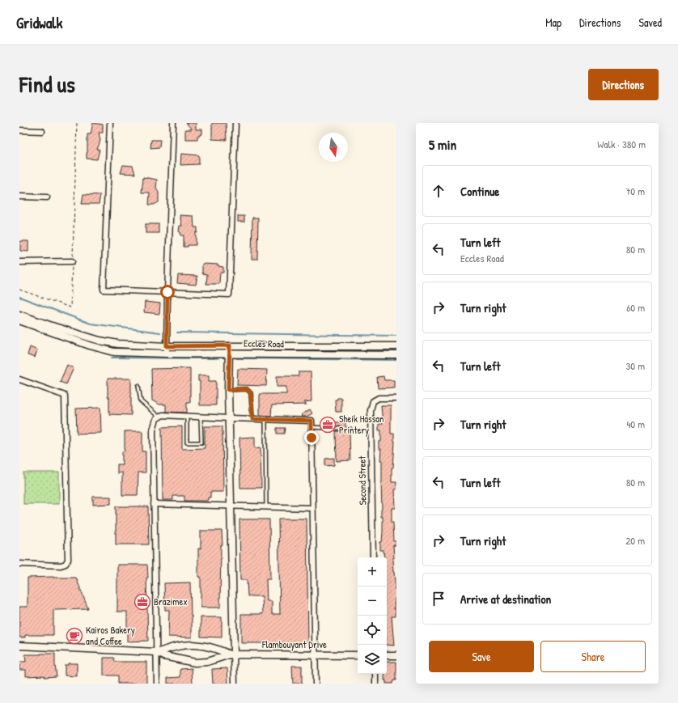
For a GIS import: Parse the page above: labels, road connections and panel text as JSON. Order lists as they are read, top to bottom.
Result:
{
  "streets": {
    "street": ["Eccles Road", "Second Street", "Flambouyant Drive"]
  },
  "places": {
    "office": ["Sheik Hassan Printery", "Brazimex"],
    "cafe": ["Kairos Bakery and Coffee"]
  },
  "north": "bottom",
  "page": {
    "header": "Gridwalk",
    "nav": ["Map", "Directions", "Saved"],
    "title": "Find us",
    "buttons": [
      "Directions",
      ["Save", "Share"]
    ],
    "heading": ["5 min", "Walk · 380 m"],
    "list": [
      ["Continue", "70 m"],
      ["Turn left", "Eccles Road", "80 m"],
      ["Turn right", "60 m"],
      ["Turn left", "30 m"],
      ["Turn right", "40 m"],
      ["Turn left", "80 m"],
      ["Turn right", "20 m"],
      "Arrive at destination"
    ],
    "map_buttons": ["+", "−"]
  }
}
